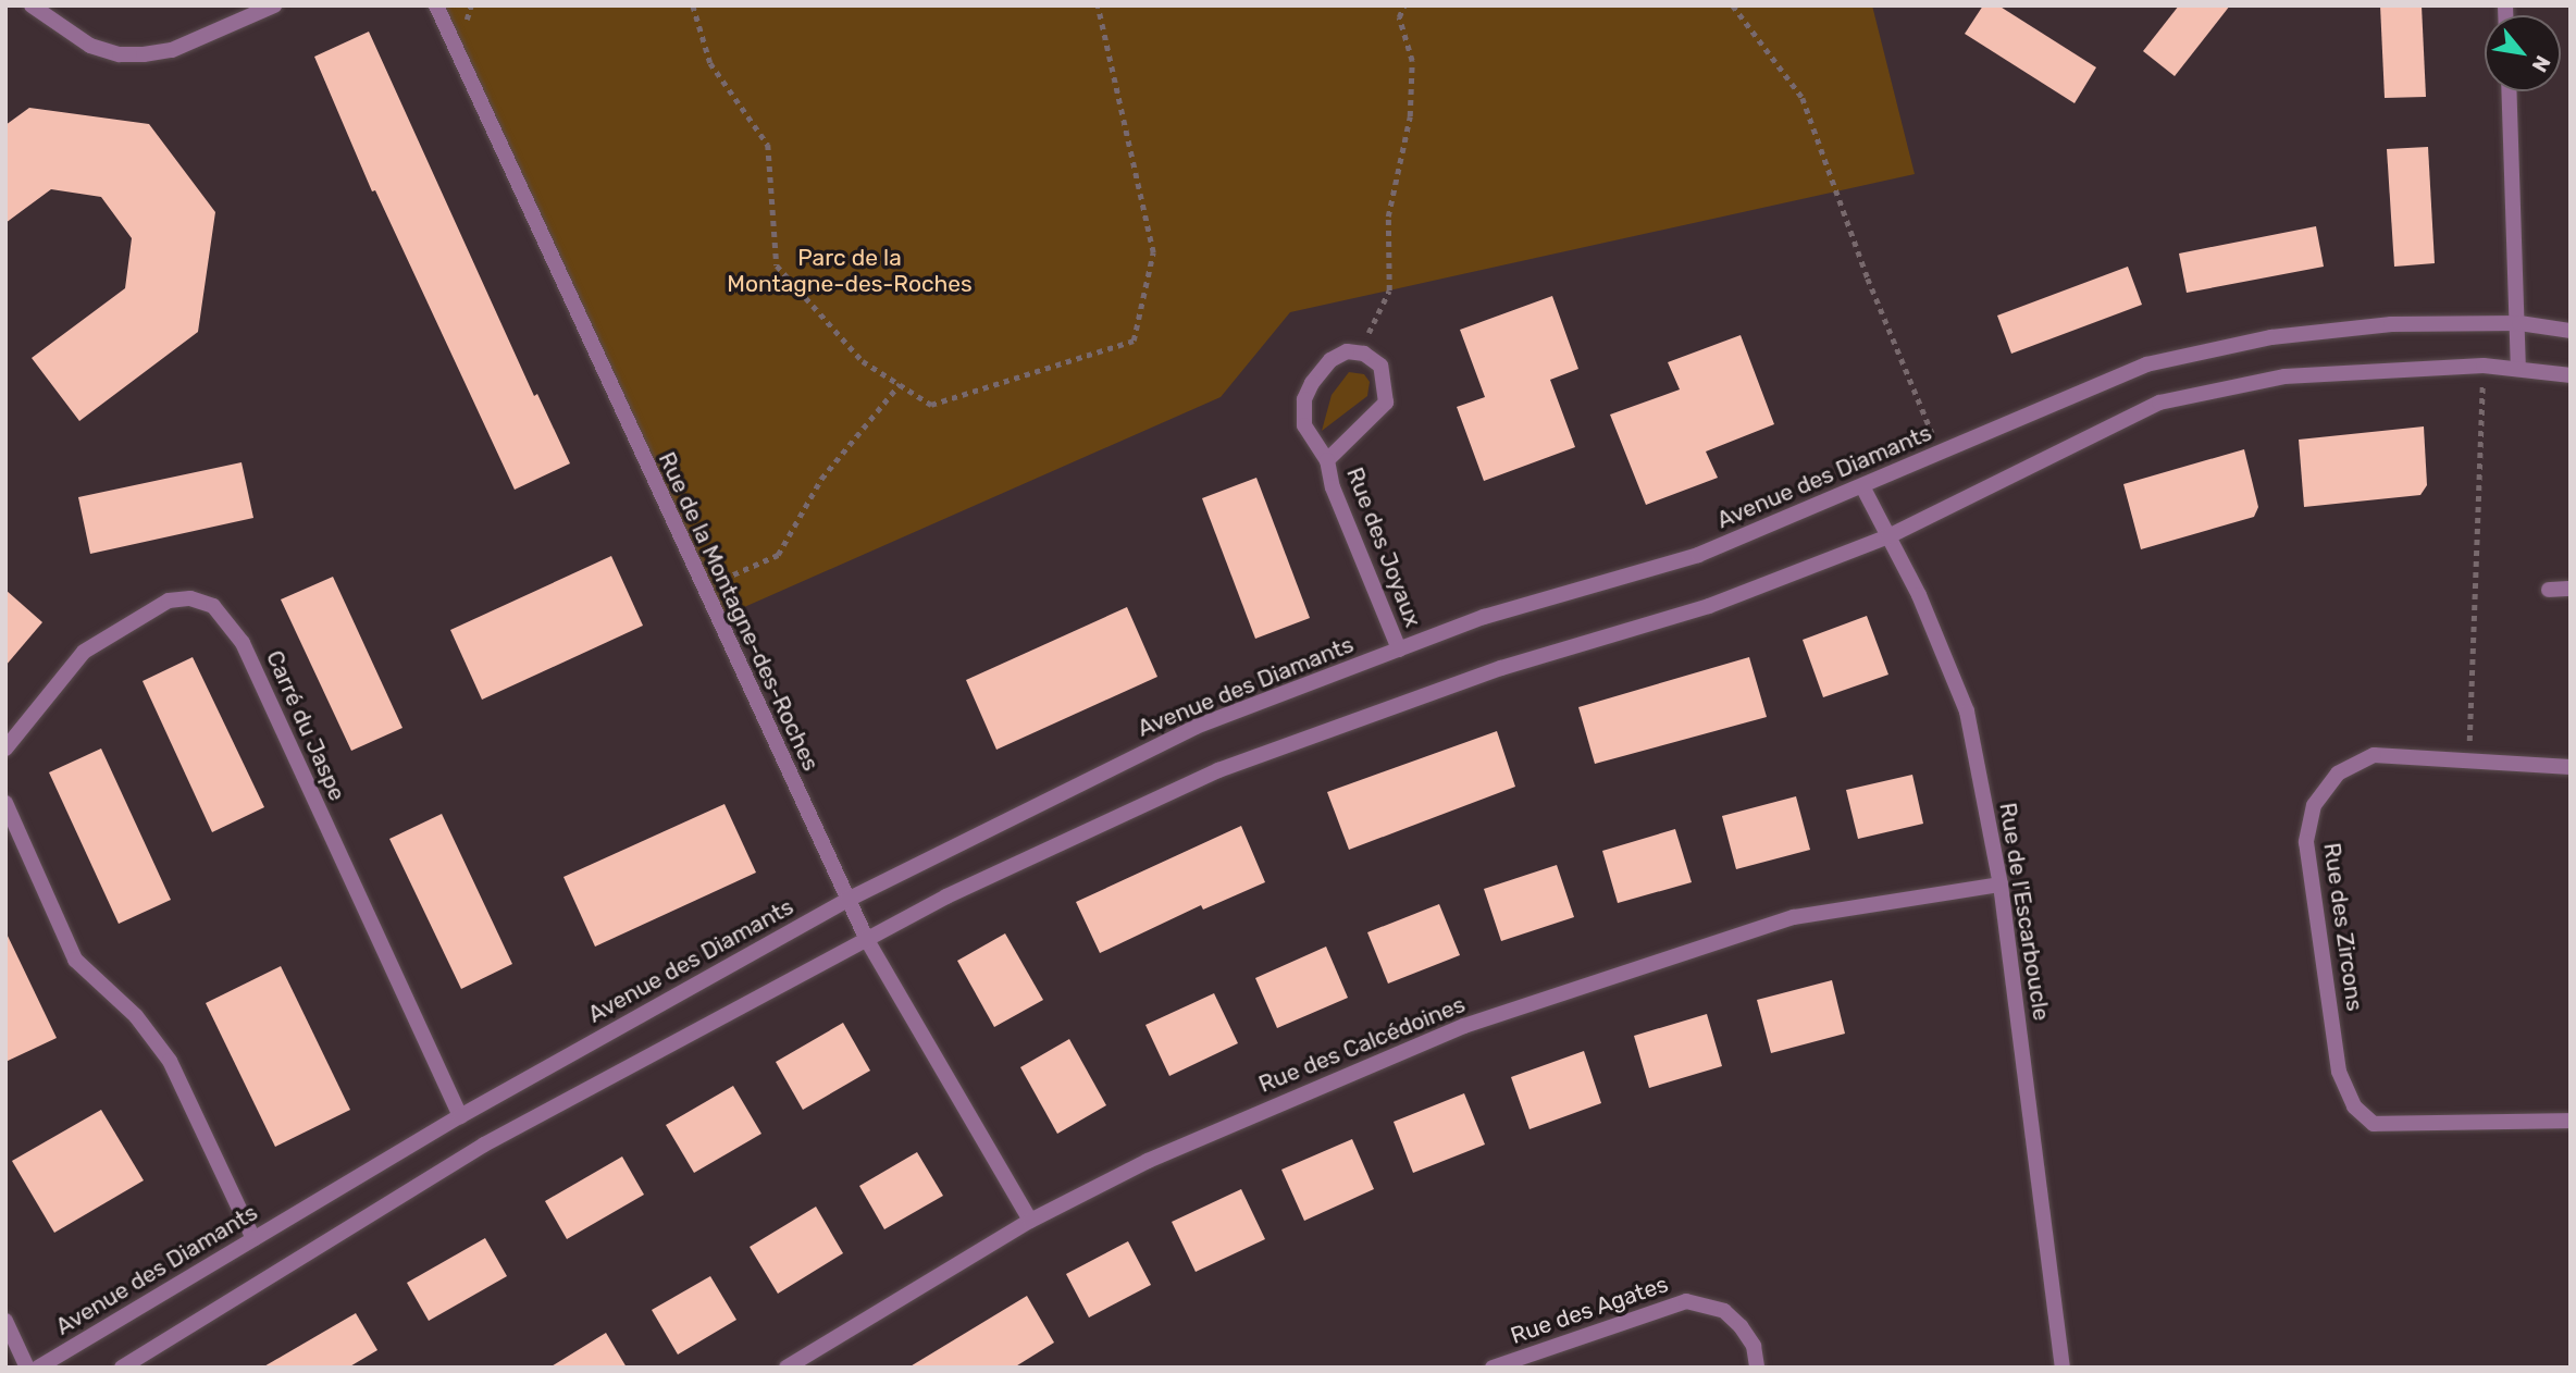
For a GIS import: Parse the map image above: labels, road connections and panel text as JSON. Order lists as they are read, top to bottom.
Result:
{
  "streets": {
    "street": [
      "Avenue des Diamants",
      "Rue des Joyaux",
      "Rue de la Montagne-des-Roches",
      "Carré du Jaspe",
      "Rue de l'Escarboucle",
      "Rue des Zircons",
      "Rue des Calcédoines",
      "Rue des Agates"
    ]
  },
  "crossings": [
    ["Avenue des Diamants", "Rue des Joyaux"],
    ["Avenue des Diamants", "Rue de la Montagne-des-Roches"],
    ["Avenue des Diamants", "Carré du Jaspe"],
    ["Avenue des Diamants", "Rue de l'Escarboucle"],
    ["Rue de la Montagne-des-Roches", "Rue des Calcédoines"],
    ["Rue de l'Escarboucle", "Rue des Calcédoines"]
  ],
  "parks": ["Parc de la Montagne-des-Roches"],
  "north": "bottom right"
}
